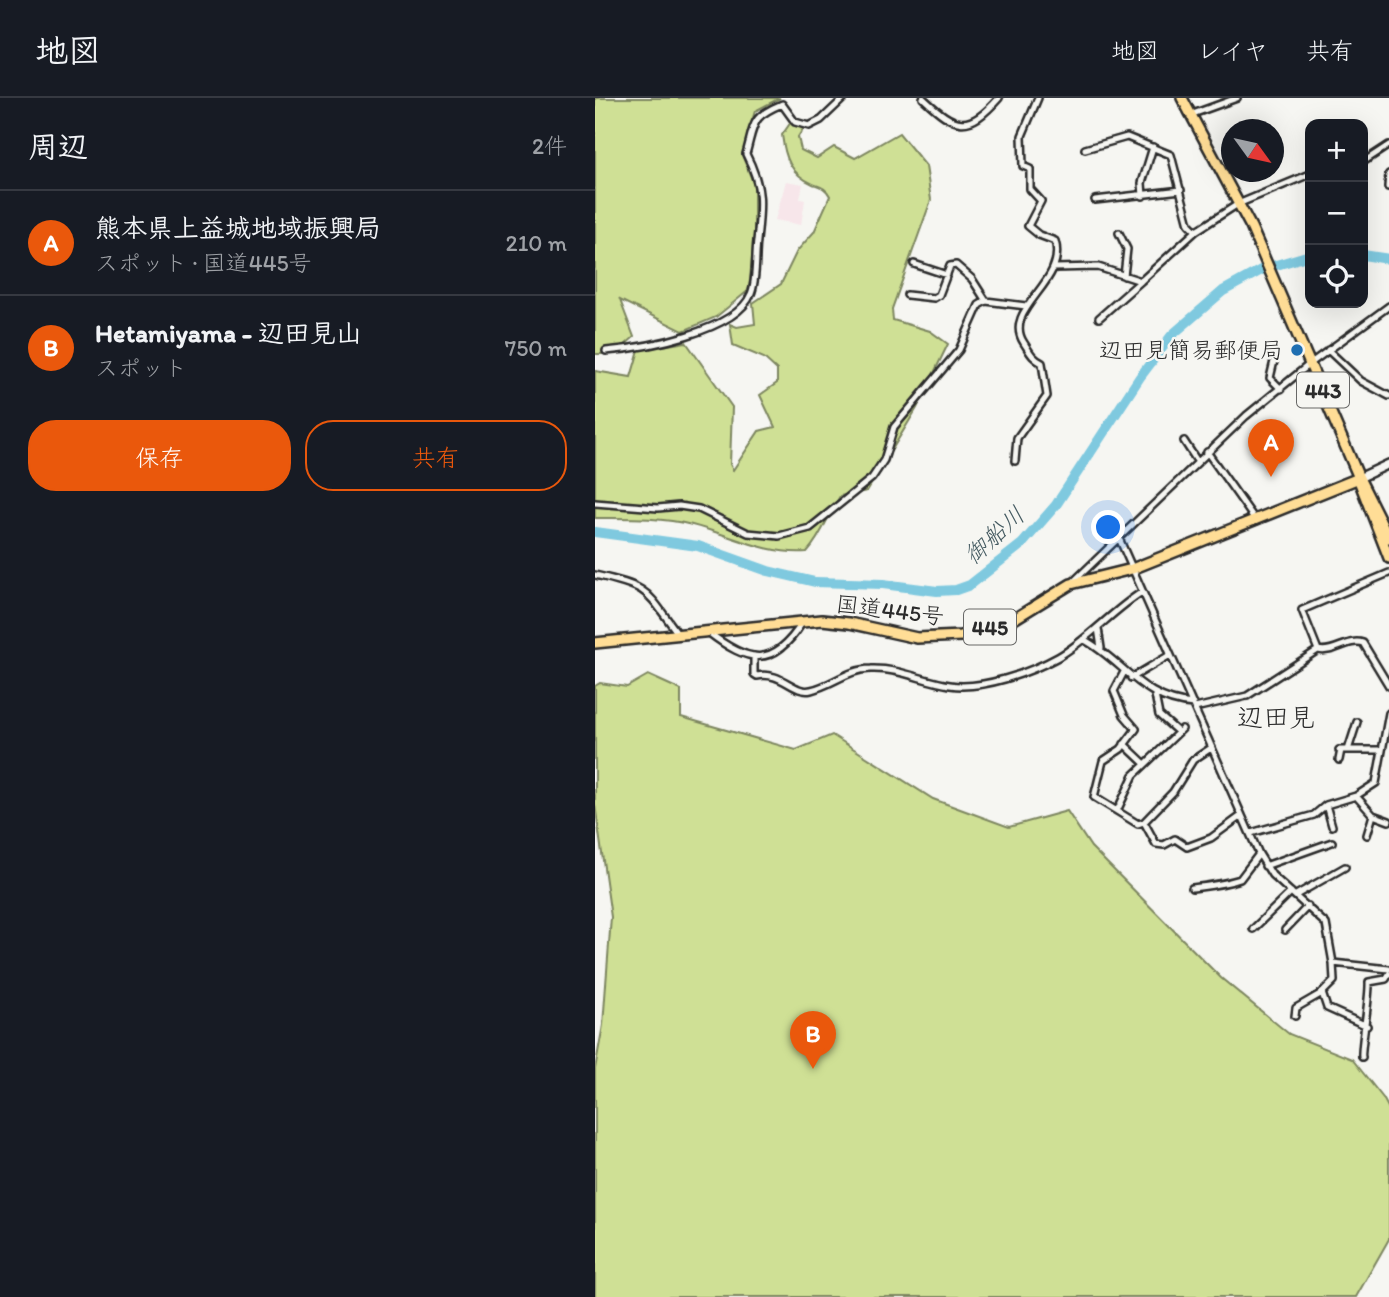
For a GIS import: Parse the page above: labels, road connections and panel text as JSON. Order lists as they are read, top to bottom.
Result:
{
  "streets": {
    "highway": ["443", "国道445号", "445"]
  },
  "crossings": [
    ["443", "国道445号"]
  ],
  "districts": ["辺田見"],
  "water": ["御船川"],
  "places": ["辺田見簡易郵便局"],
  "north": "bottom right",
  "page": {
    "header": "地図",
    "nav": ["地図", "レイヤ", "共有"],
    "heading": ["周辺", "2件"],
    "map_buttons": ["+", "−"],
    "list": [
      {
        "mark": "A",
        "name": "熊本県上益城地域振興局",
        "note": "スポット · 国道445号",
        "value": "210 m"
      },
      {
        "mark": "B",
        "name": "Hetamiyama - 辺田見山",
        "note": "スポット",
        "value": "750 m"
      }
    ],
    "buttons": ["保存", "共有"],
    "pins": ["A", "B"]
  }
}
